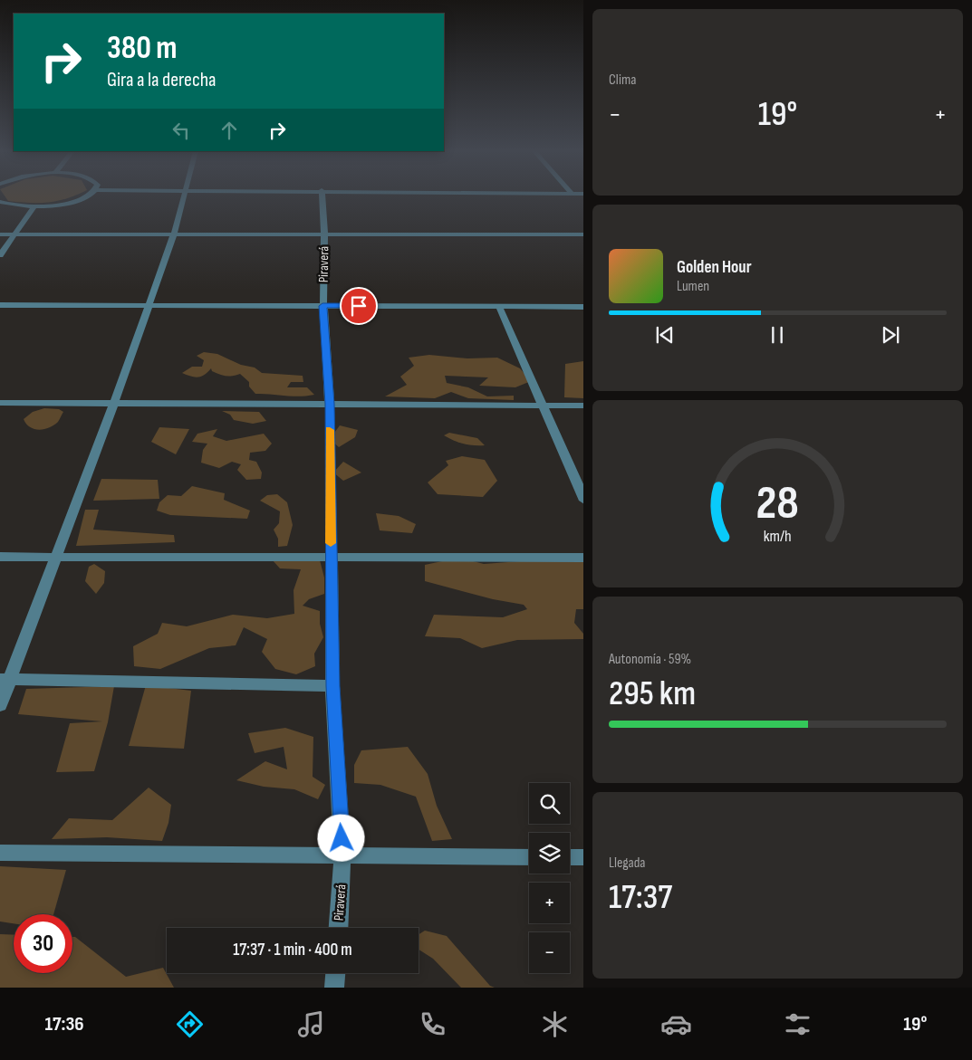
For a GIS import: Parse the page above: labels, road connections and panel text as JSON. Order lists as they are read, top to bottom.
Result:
{
  "streets": {
    "street": ["Piraverá"]
  },
  "page": {
    "tile": [
      "Clima",
      ["Autonomía · 59%", "295 km"],
      ["Llegada", "17:37"]
    ],
    "turn": ["380 m", "Gira a la derecha"],
    "heat": ["−", "19°", "+"],
    "song": ["Golden Hour", "Lumen"],
    "map_buttons": ["+", "−"],
    "limit": "30",
    "trip": "17:37 · 1 min · 400 m",
    "tabs": ["17:36", "19°"],
    "gauge": ["28", "km/h"]
  }
}
